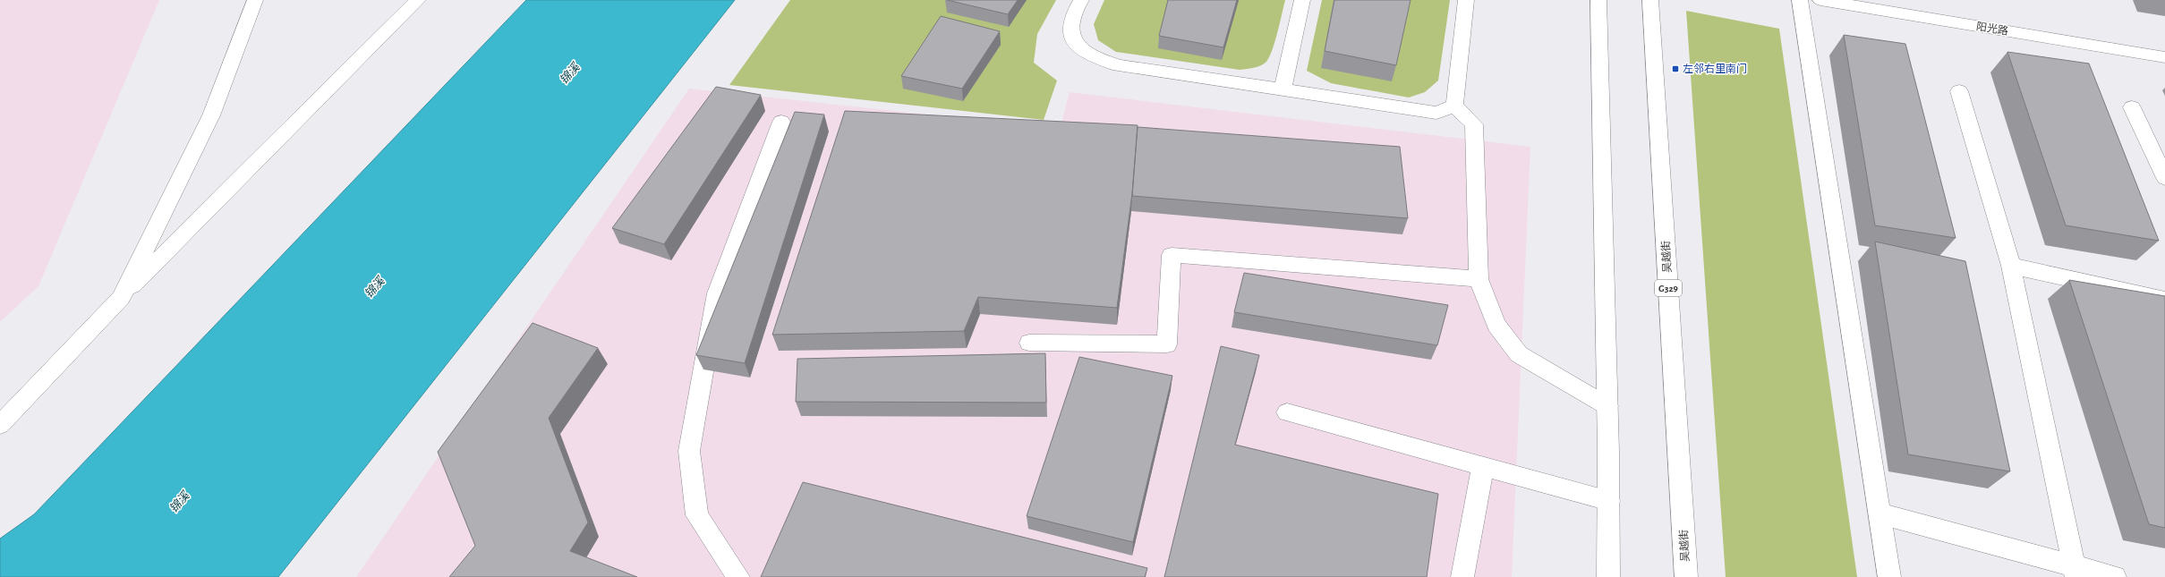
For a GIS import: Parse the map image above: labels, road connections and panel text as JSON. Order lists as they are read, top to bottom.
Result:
{
  "streets": {
    "main road": ["阳光路", "吴越街", "G329"]
  },
  "water": ["锦溪"],
  "places": {
    "transit": ["左邻右里南门"]
  }
}
